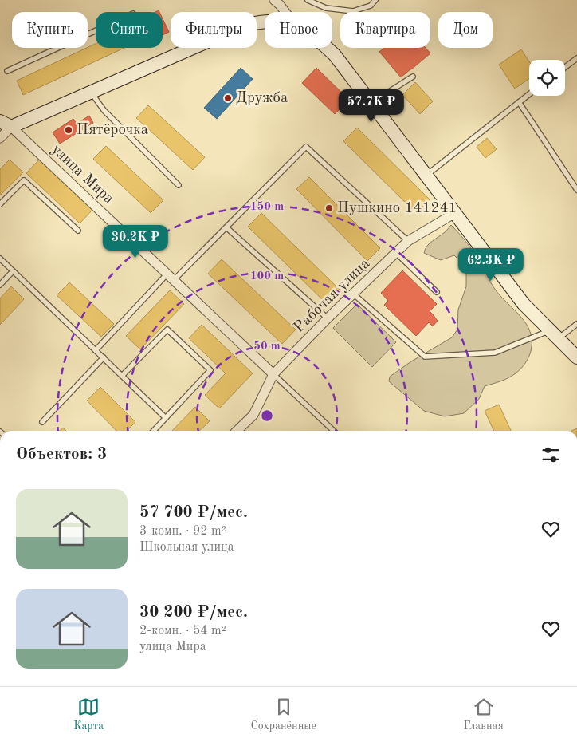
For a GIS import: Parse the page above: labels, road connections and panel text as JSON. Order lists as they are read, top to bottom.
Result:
{
  "streets": {
    "street": ["улица Мира", "Рабочая улица"]
  },
  "crossings": [
    ["улица Мира", "Рабочая улица"]
  ],
  "places": ["Дружба", "Пятёрочка", "Пушкино 141241"],
  "page": {
    "chip": [
      "Купить",
      "Снять",
      "Фильтры",
      "Новое",
      "Квартира",
      "Дом"
    ],
    "price": ["57.7K ₽", "30.2K ₽", "62.3K ₽"],
    "heading": "Объектов: 3",
    "list": [
      {
        "name": "57 700 ₽/мес.",
        "note": "3-комн. · 92 m² · Школьная улица"
      },
      {
        "name": "30 200 ₽/мес.",
        "note": "2-комн. · 54 m² · улица Мира"
      }
    ],
    "tabs": ["Карта", "Сохранённые", "Главная"]
  },
  "rings": ["150 m", "100 m", "50 m"]
}
